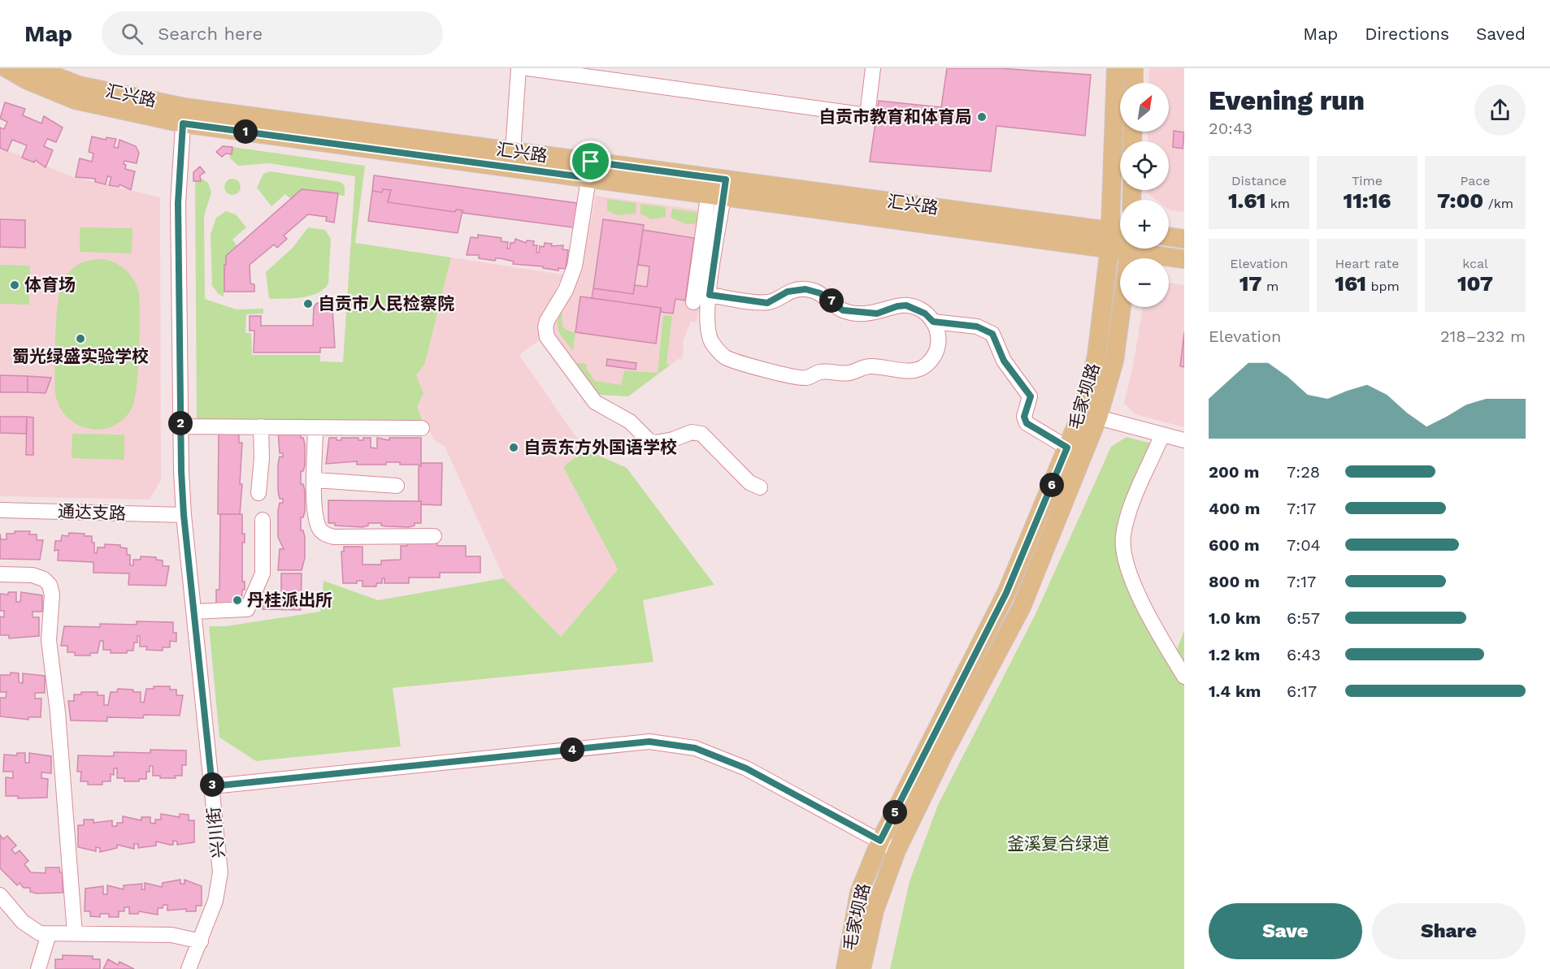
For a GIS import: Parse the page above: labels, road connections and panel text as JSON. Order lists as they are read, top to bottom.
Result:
{
  "streets": {
    "main road": ["汇兴路", "毛家坝路"],
    "street": ["通达支路", "兴川街"]
  },
  "crossings": [
    ["汇兴路", "毛家坝路"],
    ["汇兴路", "兴川街"],
    ["通达支路", "兴川街"]
  ],
  "parks": ["釜溪复合绿道"],
  "places": [
    "自贡市教育和体育局",
    "体育场",
    "自贡市人民检察院",
    "蜀光绿盛实验学校",
    "自贡东方外国语学校",
    "丹桂派出所"
  ],
  "north": "top right",
  "page": {
    "header": "Map",
    "search": "Search here",
    "nav": ["Map", "Directions", "Saved"],
    "heading": ["Evening run", "20:43"],
    "map_buttons": ["+", "−"],
    "pins": [
      "1",
      "7",
      "2",
      "6",
      "4",
      "3",
      "5"
    ],
    "stats": [
      ["Distance", "1.61 km"],
      ["Time", "11:16"],
      ["Pace", "7:00 /km"],
      ["Elevation", "17 m"],
      ["Heart rate", "161 bpm"],
      ["kcal", "107"]
    ],
    "chart": ["Elevation", "218–232 m"],
    "list": [
      {
        "name": "200 m",
        "note": "7:28"
      },
      {
        "name": "400 m",
        "note": "7:17"
      },
      {
        "name": "600 m",
        "note": "7:04"
      },
      {
        "name": "800 m",
        "note": "7:17"
      },
      {
        "name": "1.0 km",
        "note": "6:57"
      },
      {
        "name": "1.2 km",
        "note": "6:43"
      },
      {
        "name": "1.4 km",
        "note": "6:17"
      }
    ],
    "buttons": ["Save", "Share"]
  }
}
